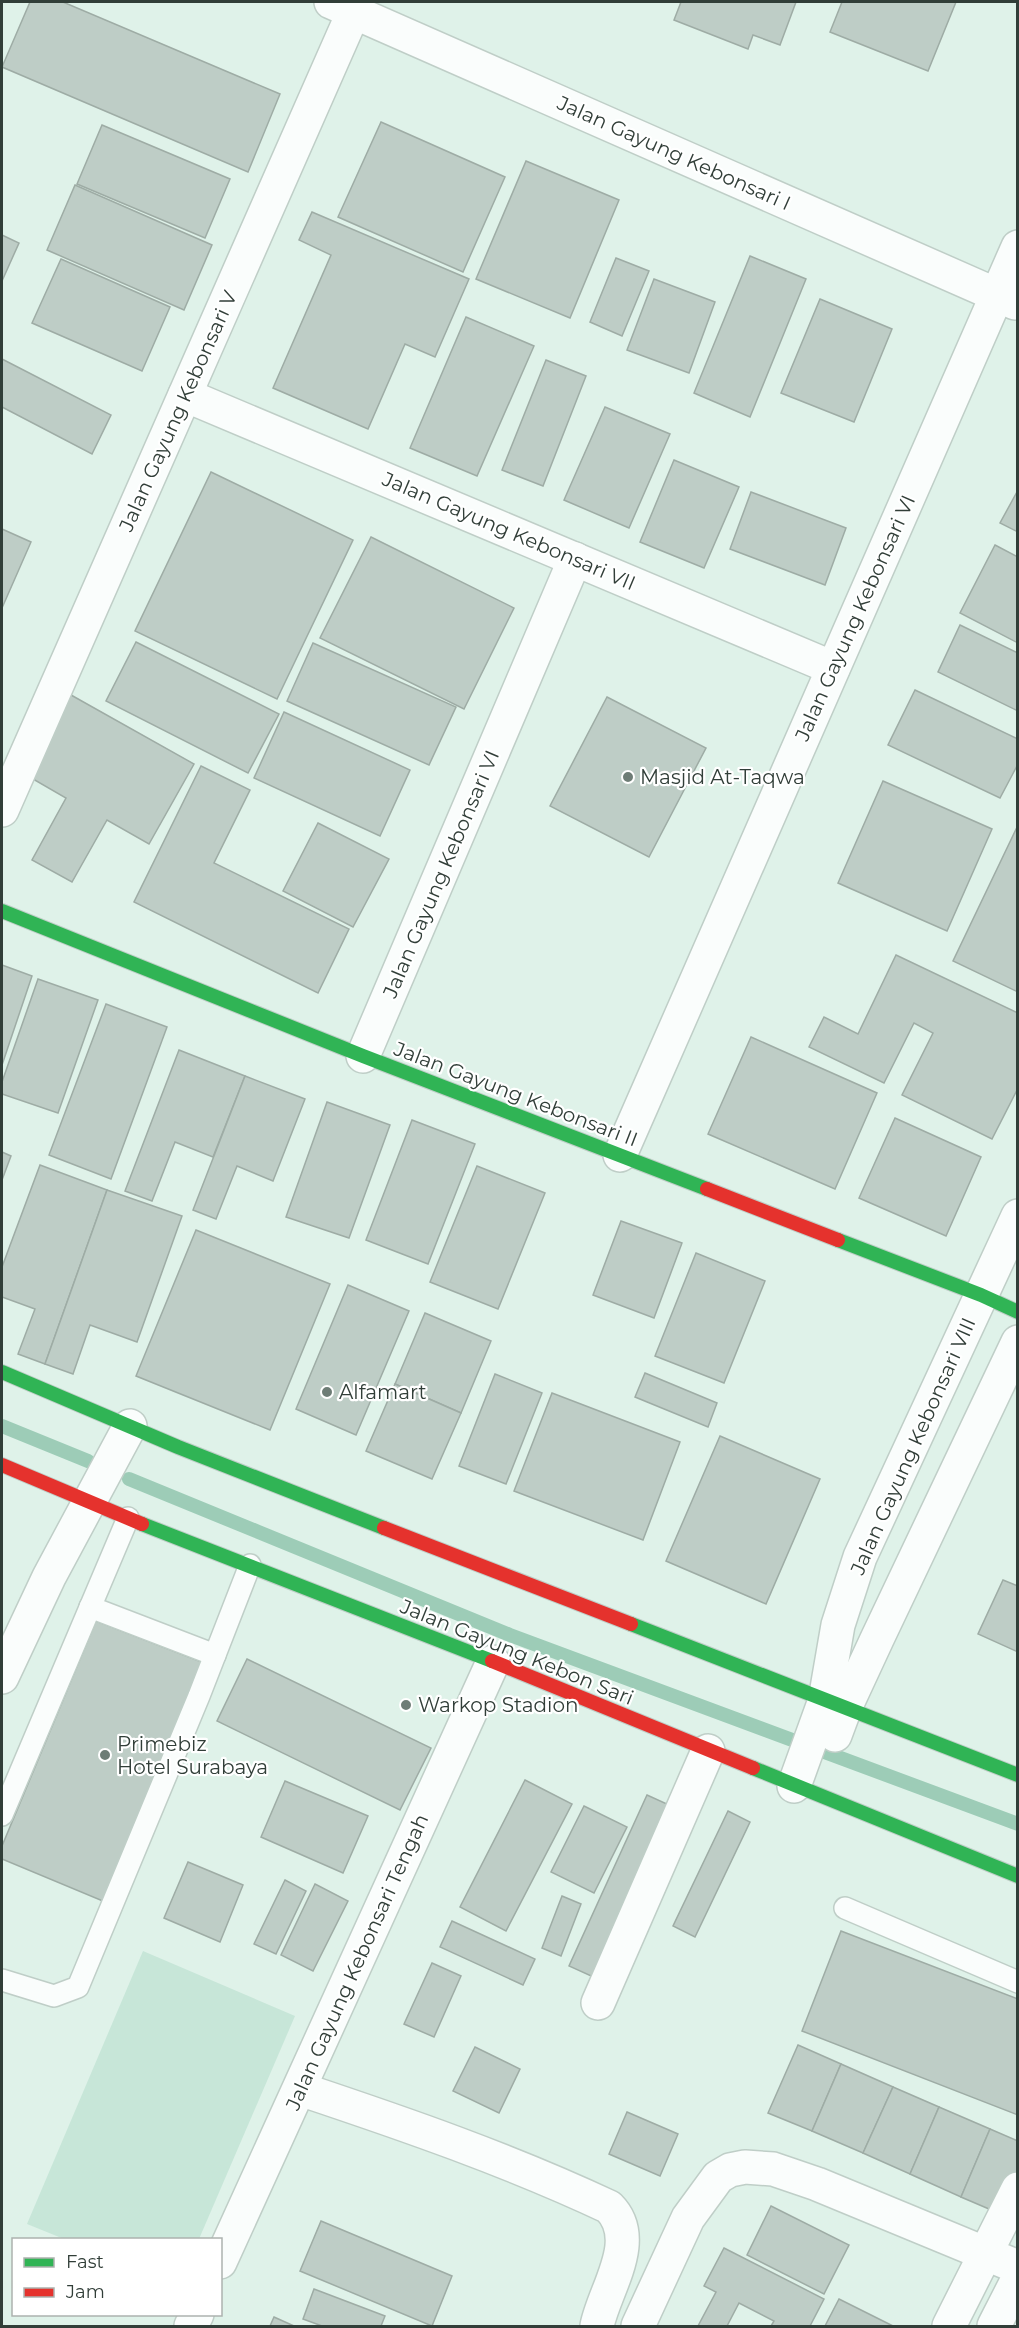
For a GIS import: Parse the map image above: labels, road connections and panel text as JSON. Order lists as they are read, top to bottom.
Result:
{
  "streets": {
    "main road": ["Jalan Gayung Kebonsari II", "Jalan Gayung Kebon Sari"],
    "street": [
      "Jalan Gayung Kebonsari I",
      "Jalan Gayung Kebonsari V",
      "Jalan Gayung Kebonsari VII",
      "Jalan Gayung Kebonsari VI",
      "Jalan Gayung Kebonsari VIII",
      "Jalan Gayung Kebonsari Tengah"
    ]
  },
  "crossings": [
    ["Jalan Gayung Kebonsari I", "Jalan Gayung Kebonsari V"],
    ["Jalan Gayung Kebonsari I", "Jalan Gayung Kebonsari VI"],
    ["Jalan Gayung Kebonsari V", "Jalan Gayung Kebonsari VII"],
    ["Jalan Gayung Kebonsari VII", "Jalan Gayung Kebonsari VI"],
    ["Jalan Gayung Kebonsari VI", "Jalan Gayung Kebonsari II"],
    ["Jalan Gayung Kebonsari II", "Jalan Gayung Kebonsari VIII"],
    ["Jalan Gayung Kebonsari VIII", "Jalan Gayung Kebon Sari"],
    ["Jalan Gayung Kebon Sari", "Jalan Gayung Kebonsari Tengah"]
  ],
  "places": [
    "Masjid At-Taqwa",
    "Alfamart",
    "Warkop Stadion",
    "Primebiz Hotel Surabaya"
  ],
  "legend": ["Fast", "Jam"]
}
